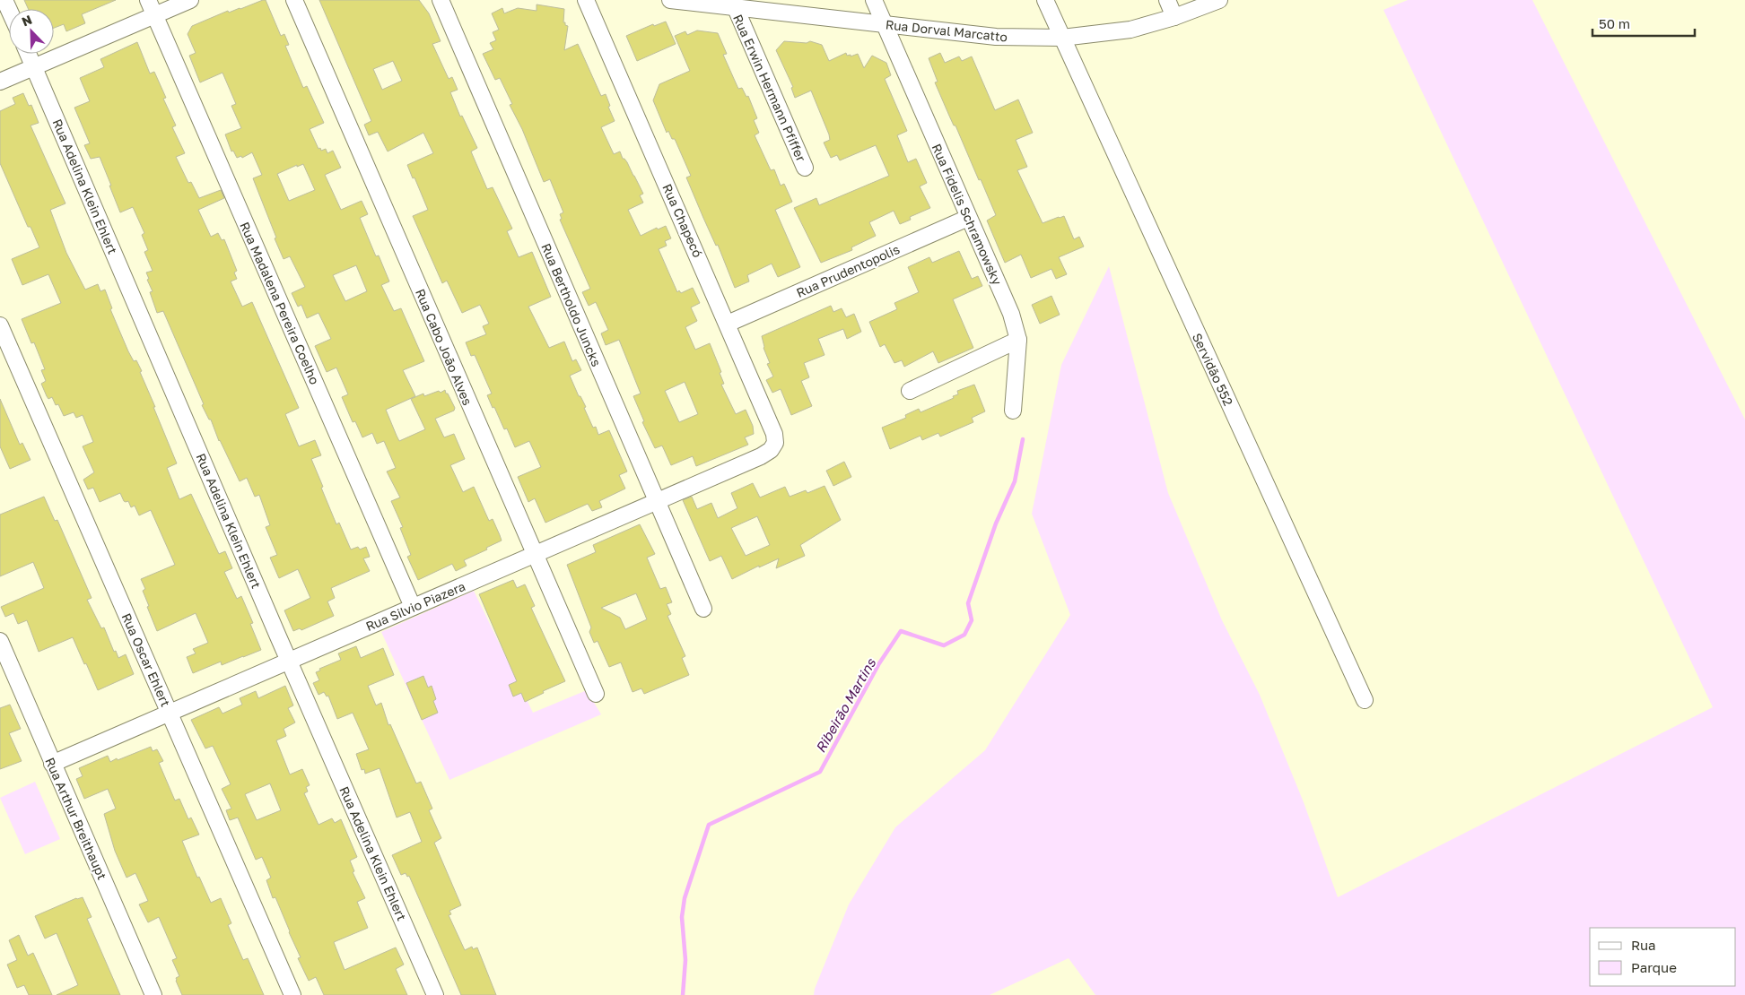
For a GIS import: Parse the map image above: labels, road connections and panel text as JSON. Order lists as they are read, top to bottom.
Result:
{
  "streets": {
    "street": [
      "Rua Dorval Marcatto",
      "Rua Erwin Hermann Pfiffer",
      "Rua Adelina Klein Ehlert",
      "Rua Fidelis Schramowsky",
      "Rua Chapecó",
      "Rua Prudentopolis",
      "Rua Madalena Pereira Coelho",
      "Rua Bertholdo Juncks",
      "Rua Cabo João Alves",
      "Servidão 552",
      "Rua Silvio Piazera",
      "Rua Oscar Ehlert",
      "Rua Arthur Breithaupt"
    ]
  },
  "crossings": [
    ["Rua Dorval Marcatto", "Rua Erwin Hermann Pfiffer"],
    ["Rua Dorval Marcatto", "Rua Fidelis Schramowsky"],
    ["Rua Dorval Marcatto", "Servidão 552"],
    ["Rua Adelina Klein Ehlert", "Rua Silvio Piazera"],
    ["Rua Fidelis Schramowsky", "Rua Prudentopolis"],
    ["Rua Chapecó", "Rua Prudentopolis"],
    ["Rua Chapecó", "Rua Silvio Piazera"],
    ["Rua Madalena Pereira Coelho", "Rua Silvio Piazera"],
    ["Rua Bertholdo Juncks", "Rua Silvio Piazera"],
    ["Rua Cabo João Alves", "Rua Silvio Piazera"],
    ["Rua Silvio Piazera", "Rua Oscar Ehlert"],
    ["Rua Silvio Piazera", "Rua Arthur Breithaupt"]
  ],
  "water": ["Ribeirão Martins"],
  "legend": ["Rua", "Parque"],
  "scale_bar": "50 m",
  "north": "top left"
}
